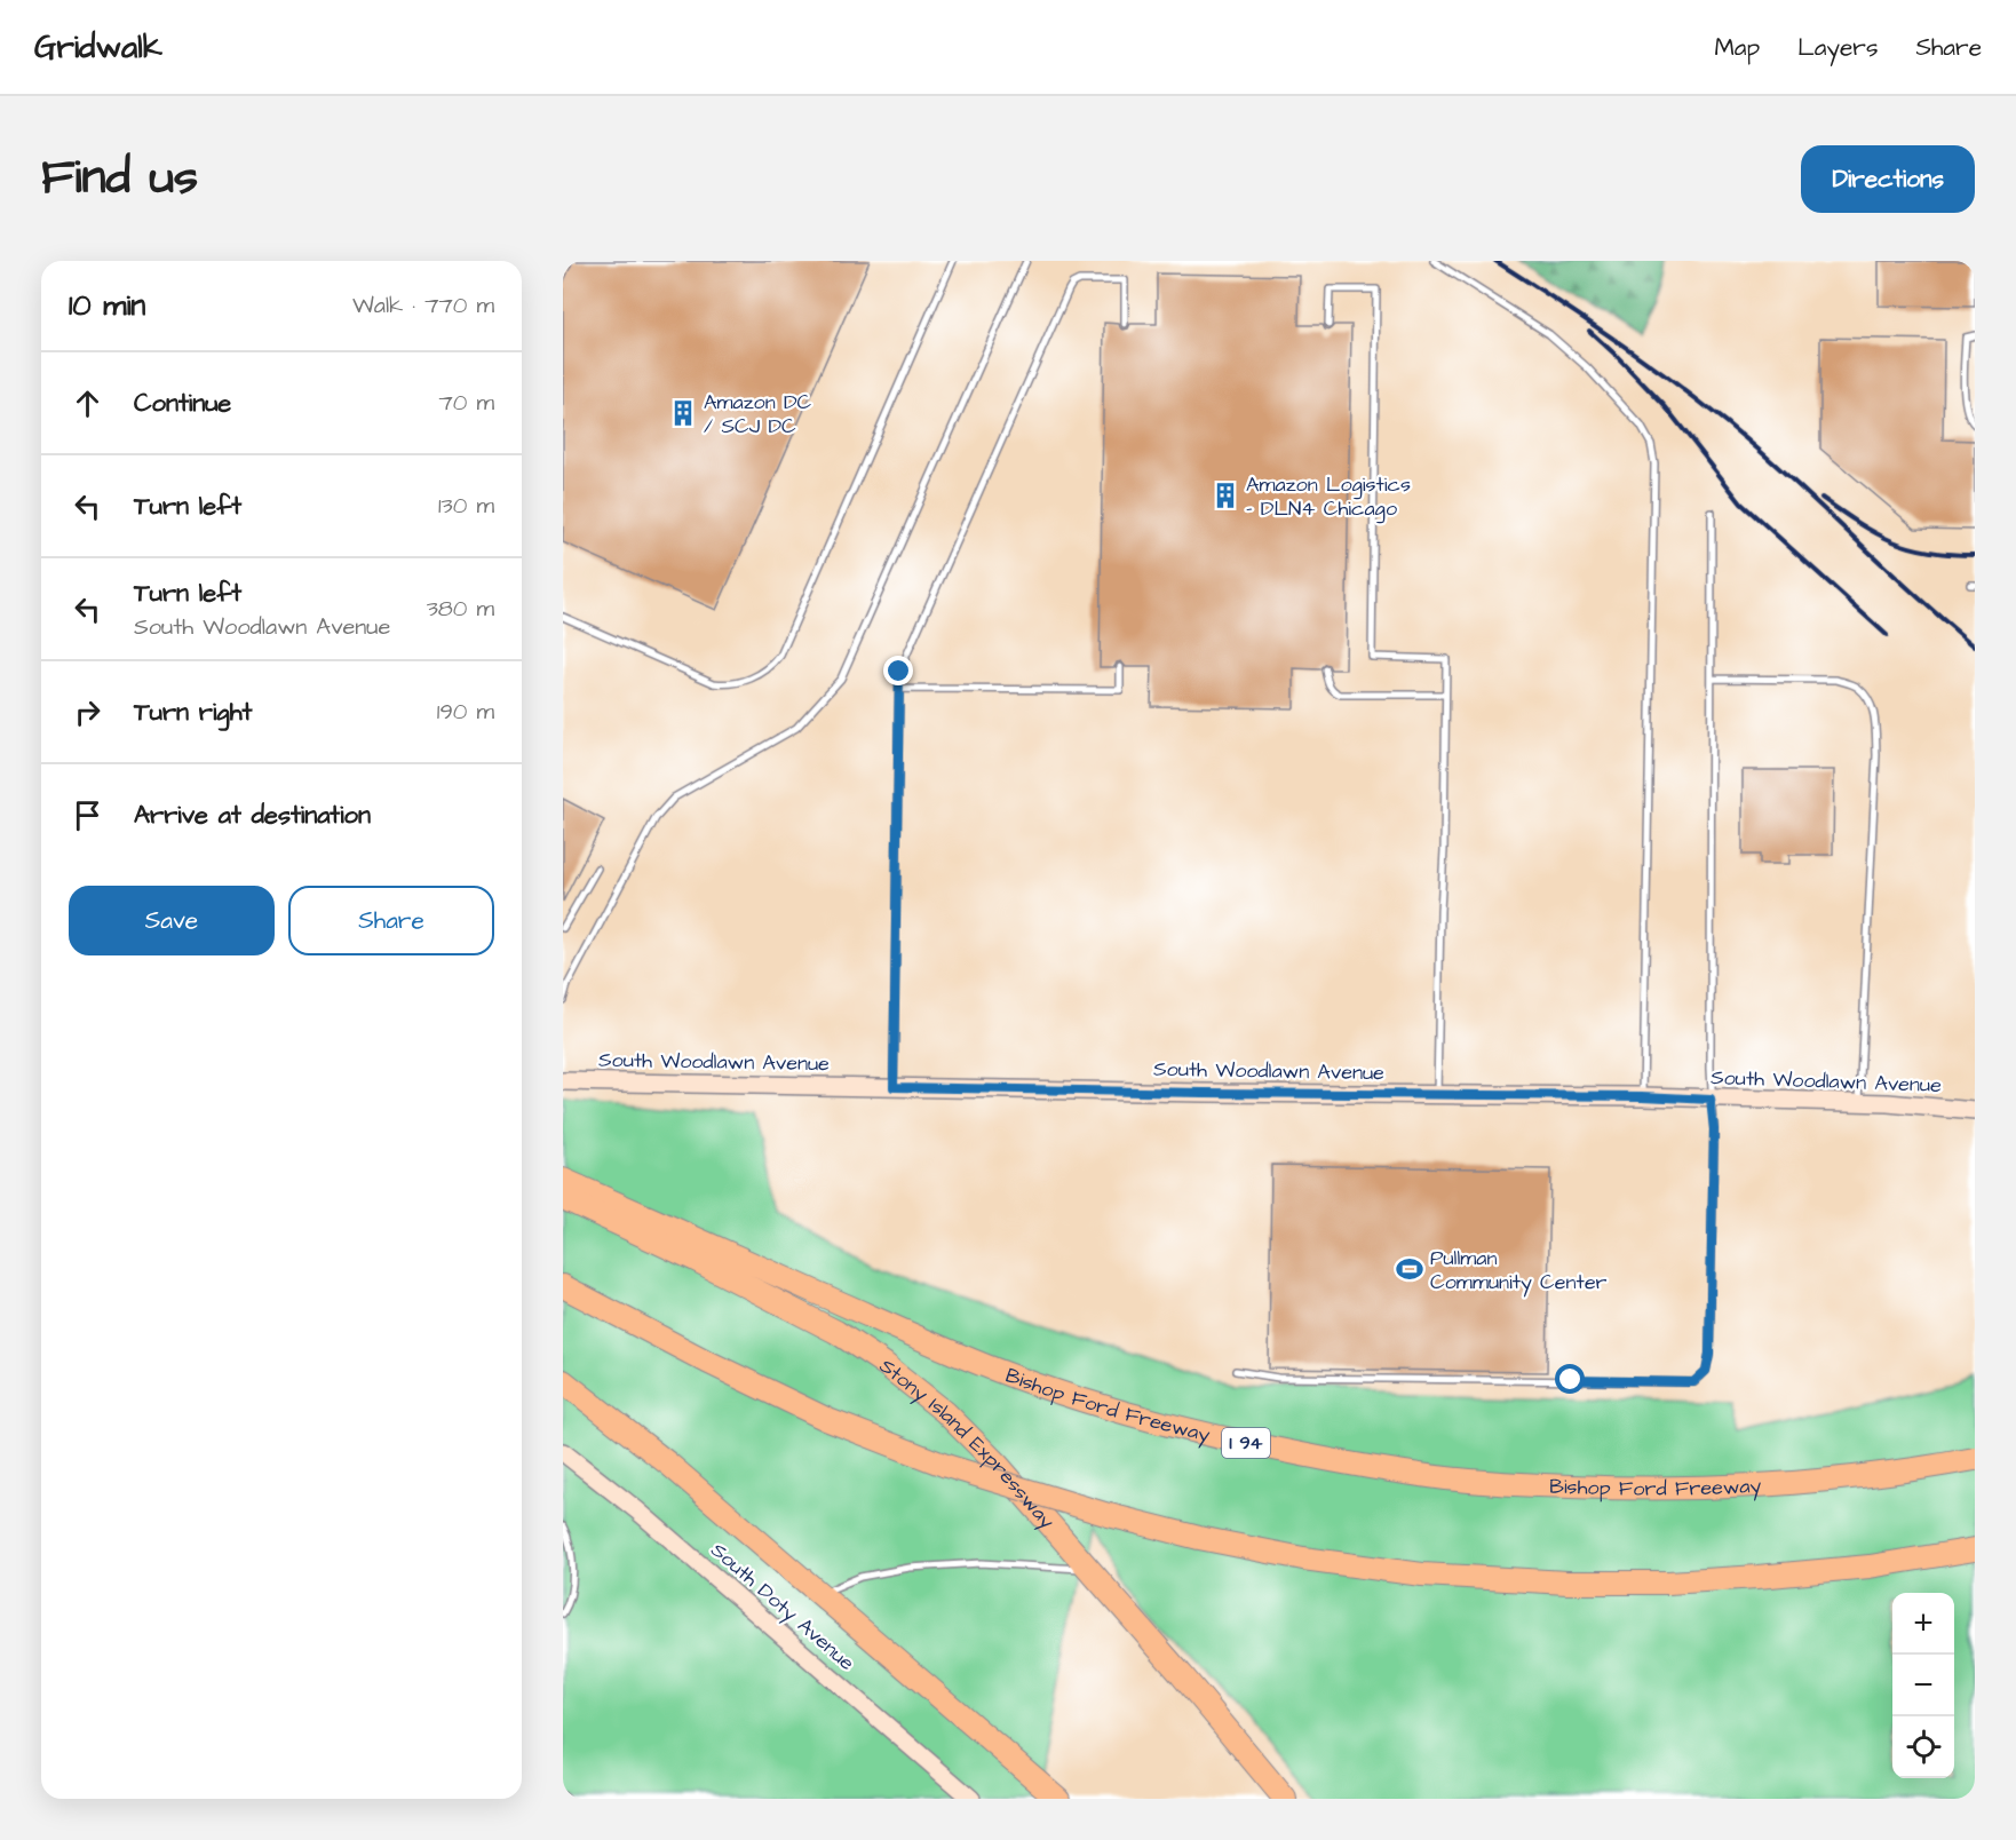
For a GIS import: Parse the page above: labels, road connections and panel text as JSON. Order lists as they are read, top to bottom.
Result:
{
  "streets": {
    "highway": ["Bishop Ford Freeway", "I 94", "Stony Island Expressway"],
    "street": ["South Woodlawn Avenue", "South Doty Avenue"]
  },
  "places": {
    "building": ["Amazon DC / SCJ DC", "Amazon Logistics - DLN4 Chicago"],
    "sports": ["Pullman Community Center"]
  },
  "page": {
    "header": "Gridwalk",
    "nav": ["Map", "Layers", "Share"],
    "title": "Find us",
    "buttons": [
      "Directions",
      ["Save", "Share"]
    ],
    "heading": ["10 min", "Walk · 770 m"],
    "list": [
      ["Continue", "70 m"],
      ["Turn left", "130 m"],
      ["Turn left", "South Woodlawn Avenue", "380 m"],
      ["Turn right", "190 m"],
      "Arrive at destination"
    ],
    "map_buttons": ["+", "−"]
  }
}
